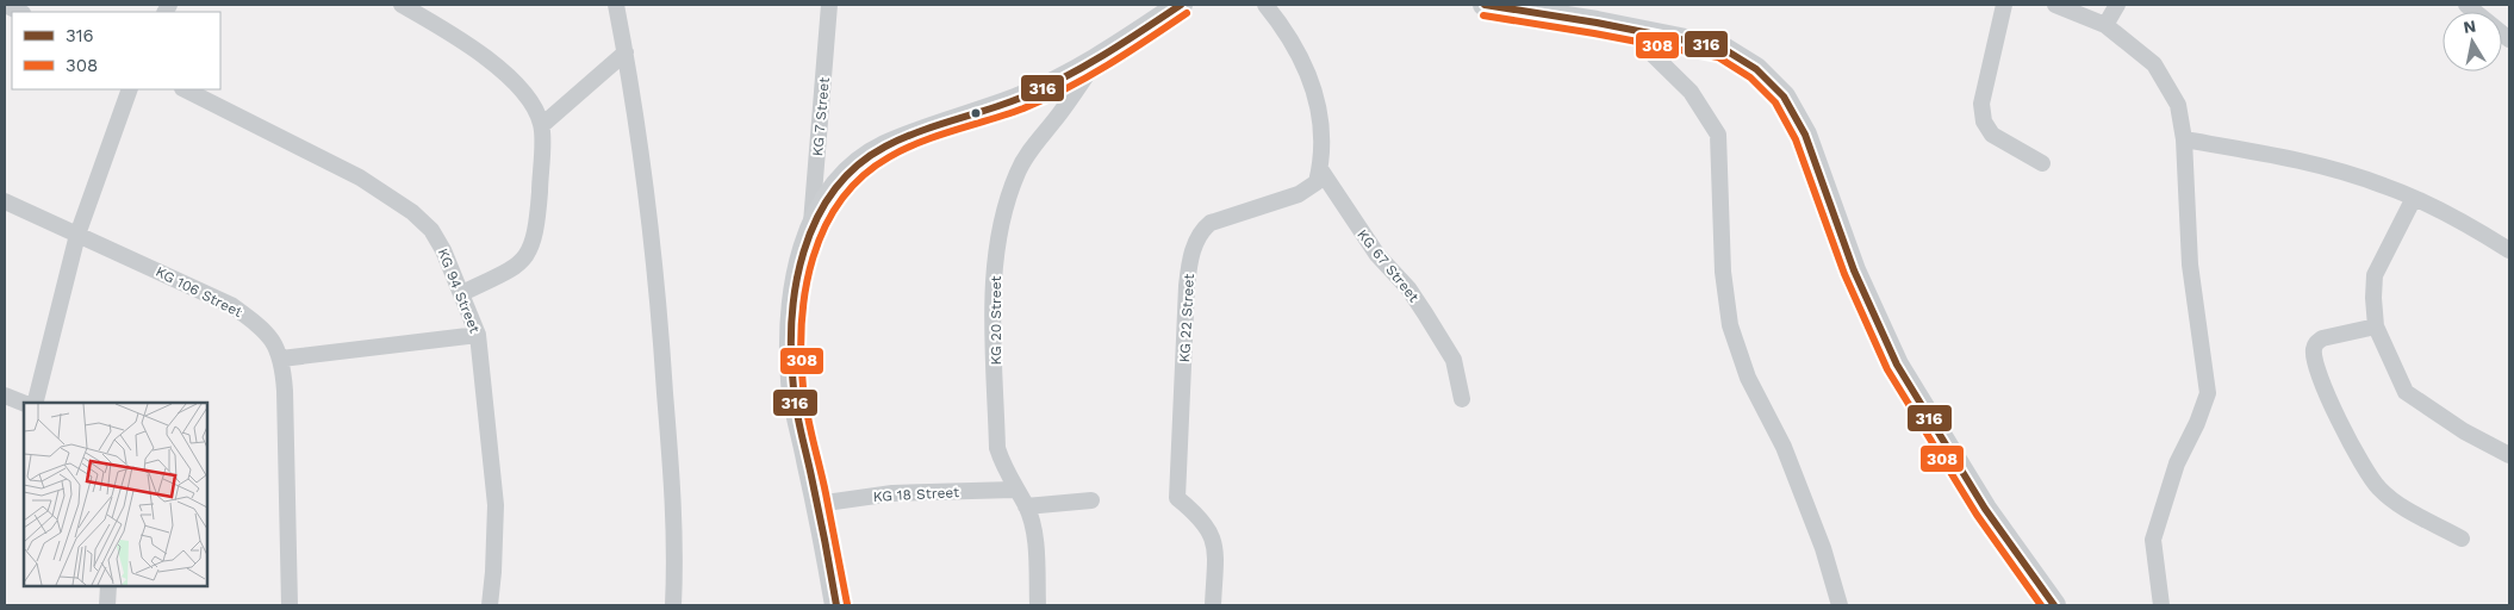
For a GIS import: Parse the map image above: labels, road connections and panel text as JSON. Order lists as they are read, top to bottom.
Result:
{
  "streets": {
    "street": [
      "KG 7 Street",
      "KG 67 Street",
      "KG 94 Street",
      "KG 106 Street",
      "KG 22 Street",
      "KG 20 Street",
      "KG 18 Street"
    ]
  },
  "crossings": [
    ["KG 67 Street", "KG 22 Street"],
    ["KG 20 Street", "KG 18 Street"]
  ],
  "lines": ["transit line 316", "transit line 308"],
  "legend": ["316", "308"],
  "north": "top"
}
